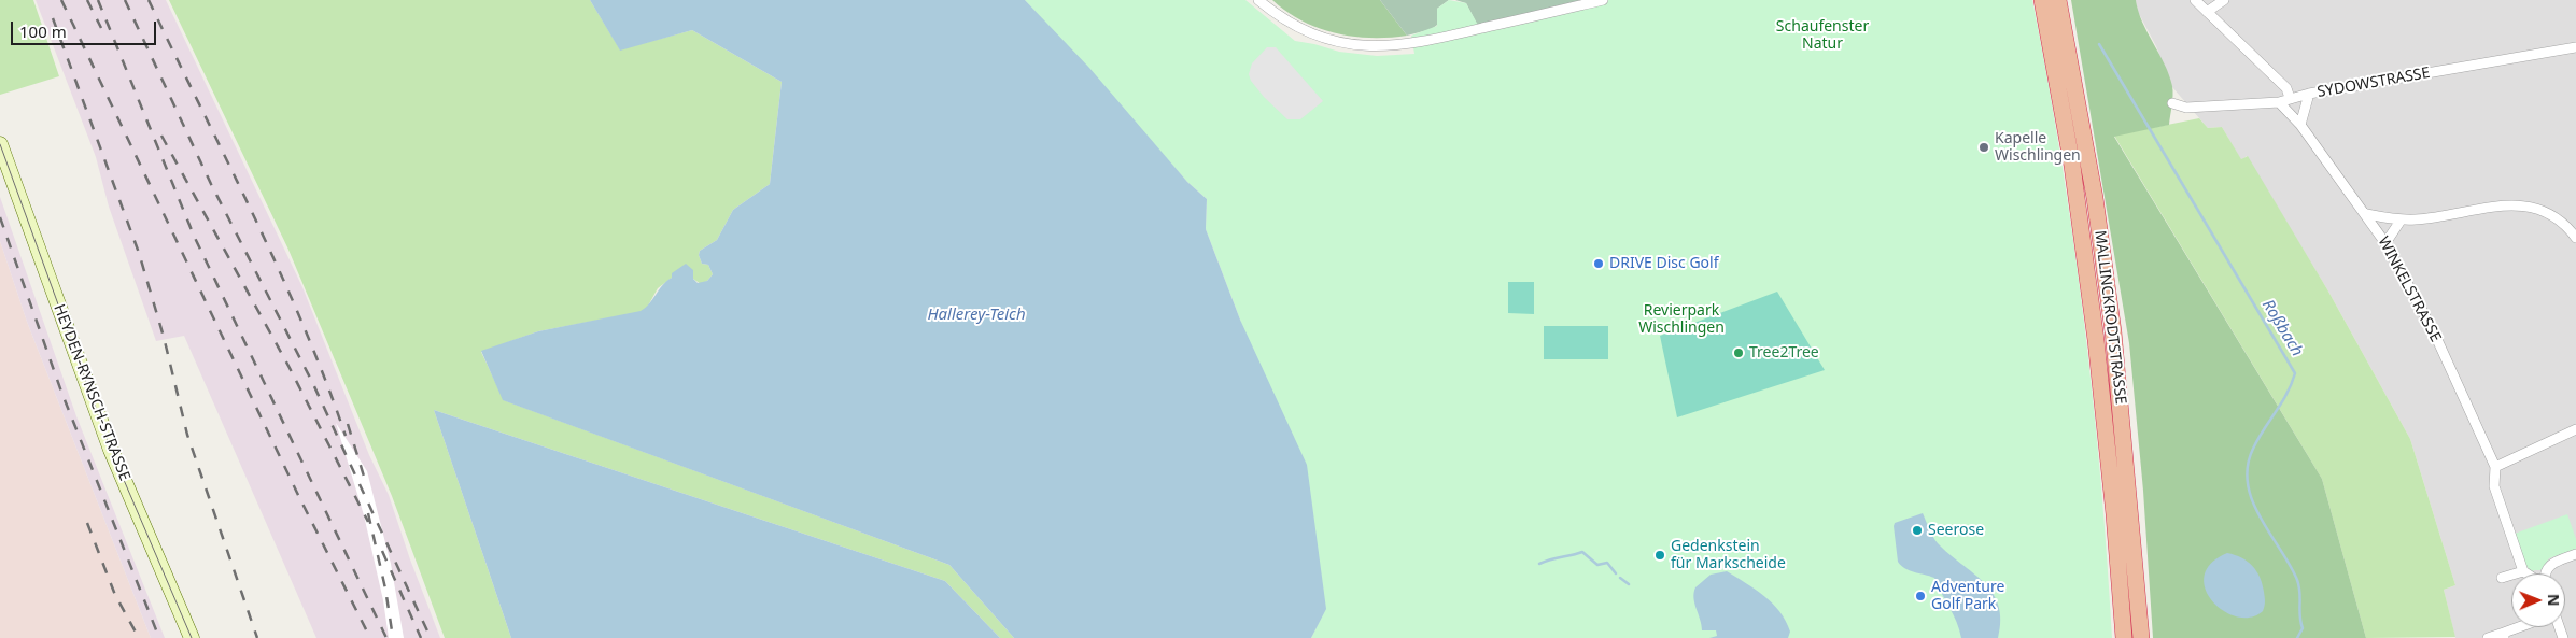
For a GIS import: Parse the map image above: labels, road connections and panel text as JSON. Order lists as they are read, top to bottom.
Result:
{
  "streets": {
    "highway": ["MALLINCKRODTSTRASSE"],
    "main road": ["HEYDEN-RYNSCH-STRASSE"],
    "street": ["SYDOWSTRASSE", "WINKELSTRASSE"]
  },
  "crossings": [
    ["SYDOWSTRASSE", "WINKELSTRASSE"]
  ],
  "water": ["Hallerey-Teich", "Roßbach"],
  "parks": ["Schaufenster Natur", "Revierpark Wischlingen"],
  "places": [
    "Kapelle Wischlingen",
    "DRIVE Disc Golf",
    "Tree2Tree",
    "Seerose",
    "Gedenkstein für Markscheide",
    "Adventure Golf Park"
  ],
  "scale_bar": "100 m",
  "north": "right"
}
